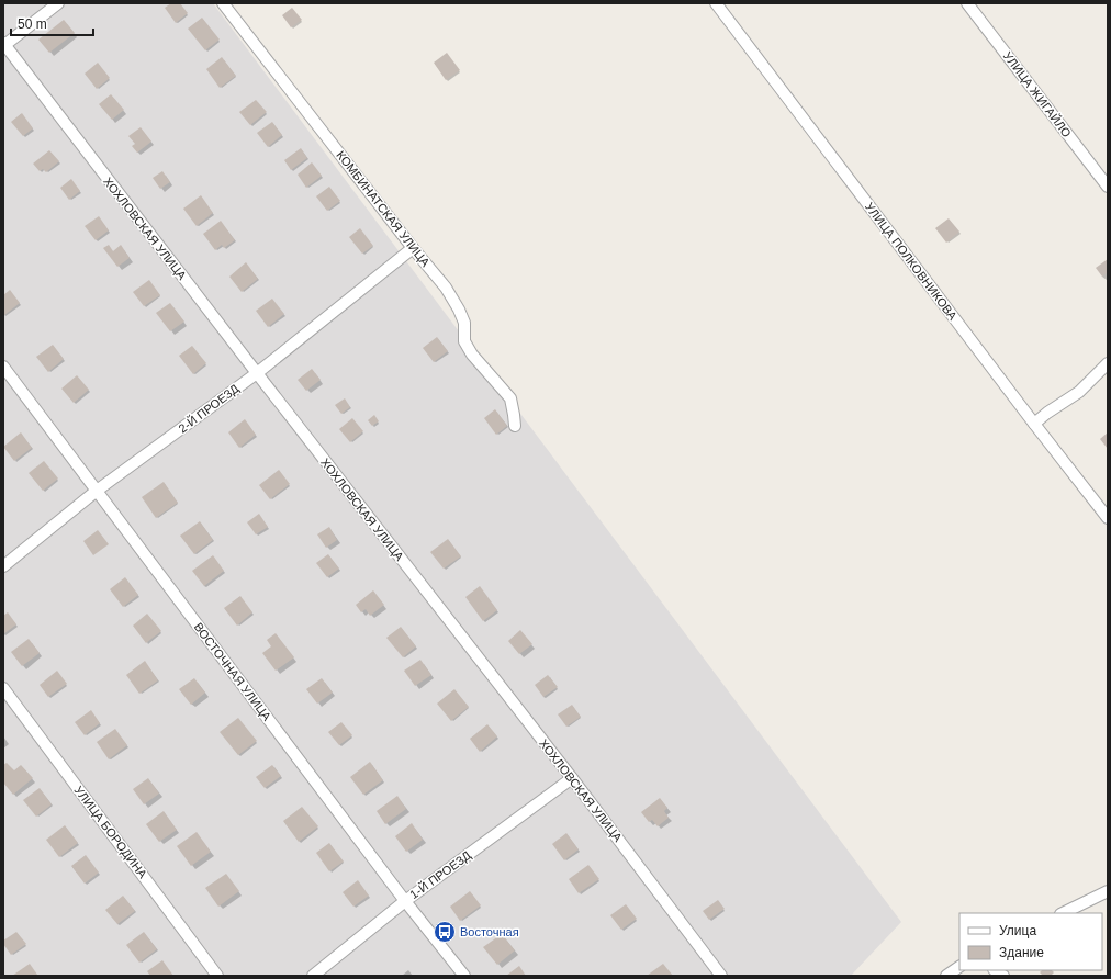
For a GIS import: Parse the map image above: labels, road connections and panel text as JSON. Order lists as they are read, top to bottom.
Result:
{
  "streets": {
    "street": [
      "УЛИЦА ЖИГАЙЛО",
      "КОМБИНАТСКАЯ УЛИЦА",
      "ХОХЛОВСКАЯ УЛИЦА",
      "УЛИЦА ПОЛКОВНИКОВА",
      "2-Й ПРОЕЗД",
      "ВОСТОЧНАЯ УЛИЦА",
      "УЛИЦА БОРОДИНА",
      "1-Й ПРОЕЗД"
    ]
  },
  "crossings": [
    ["КОМБИНАТСКАЯ УЛИЦА", "2-Й ПРОЕЗД"],
    ["ХОХЛОВСКАЯ УЛИЦА", "2-Й ПРОЕЗД"],
    ["ХОХЛОВСКАЯ УЛИЦА", "1-Й ПРОЕЗД"],
    ["2-Й ПРОЕЗД", "ВОСТОЧНАЯ УЛИЦА"],
    ["ВОСТОЧНАЯ УЛИЦА", "1-Й ПРОЕЗД"]
  ],
  "places": {
    "bus stop": ["Восточная"]
  },
  "legend": ["Улица", "Здание"],
  "scale_bar": "50 m"
}
